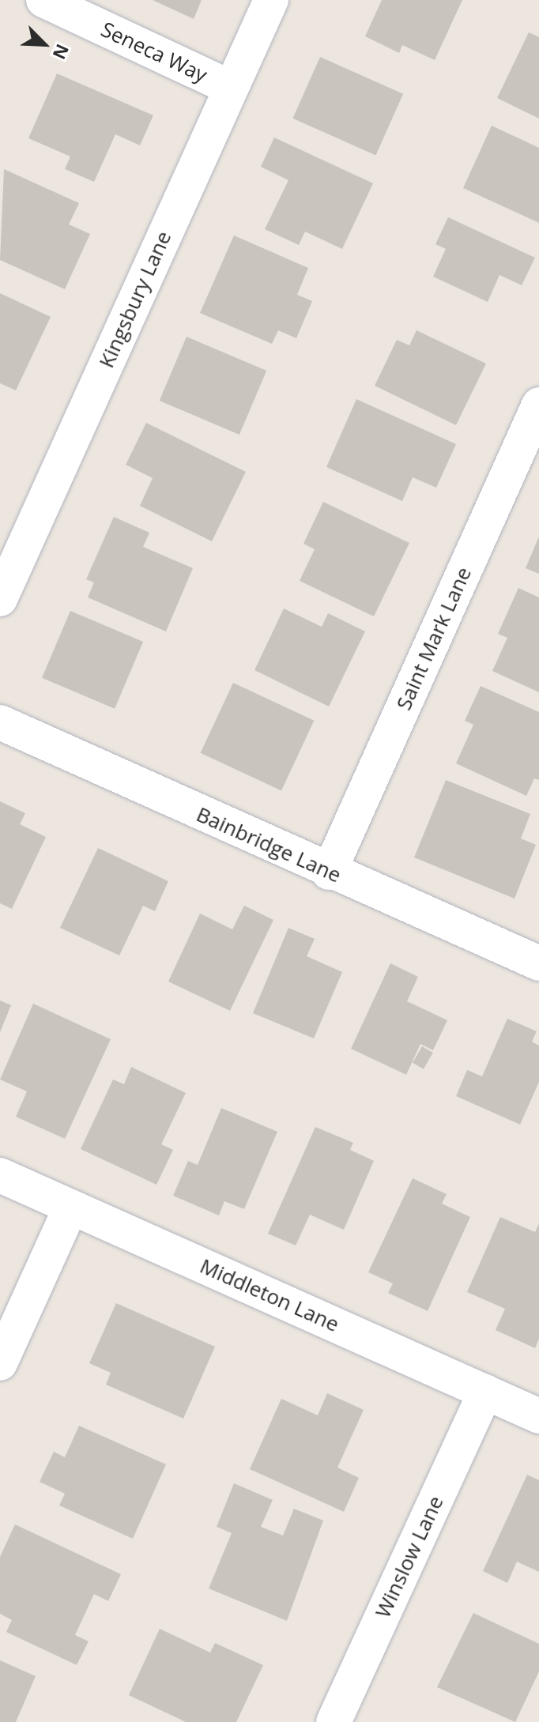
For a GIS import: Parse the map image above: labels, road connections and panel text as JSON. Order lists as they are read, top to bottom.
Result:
{
  "streets": {
    "street": [
      "Seneca Way",
      "Kingsbury Lane",
      "Saint Mark Lane",
      "Bainbridge Lane",
      "Middleton Lane",
      "Winslow Lane"
    ]
  },
  "crossings": [
    ["Seneca Way", "Kingsbury Lane"],
    ["Saint Mark Lane", "Bainbridge Lane"],
    ["Middleton Lane", "Winslow Lane"]
  ],
  "north": "bottom right"
}
